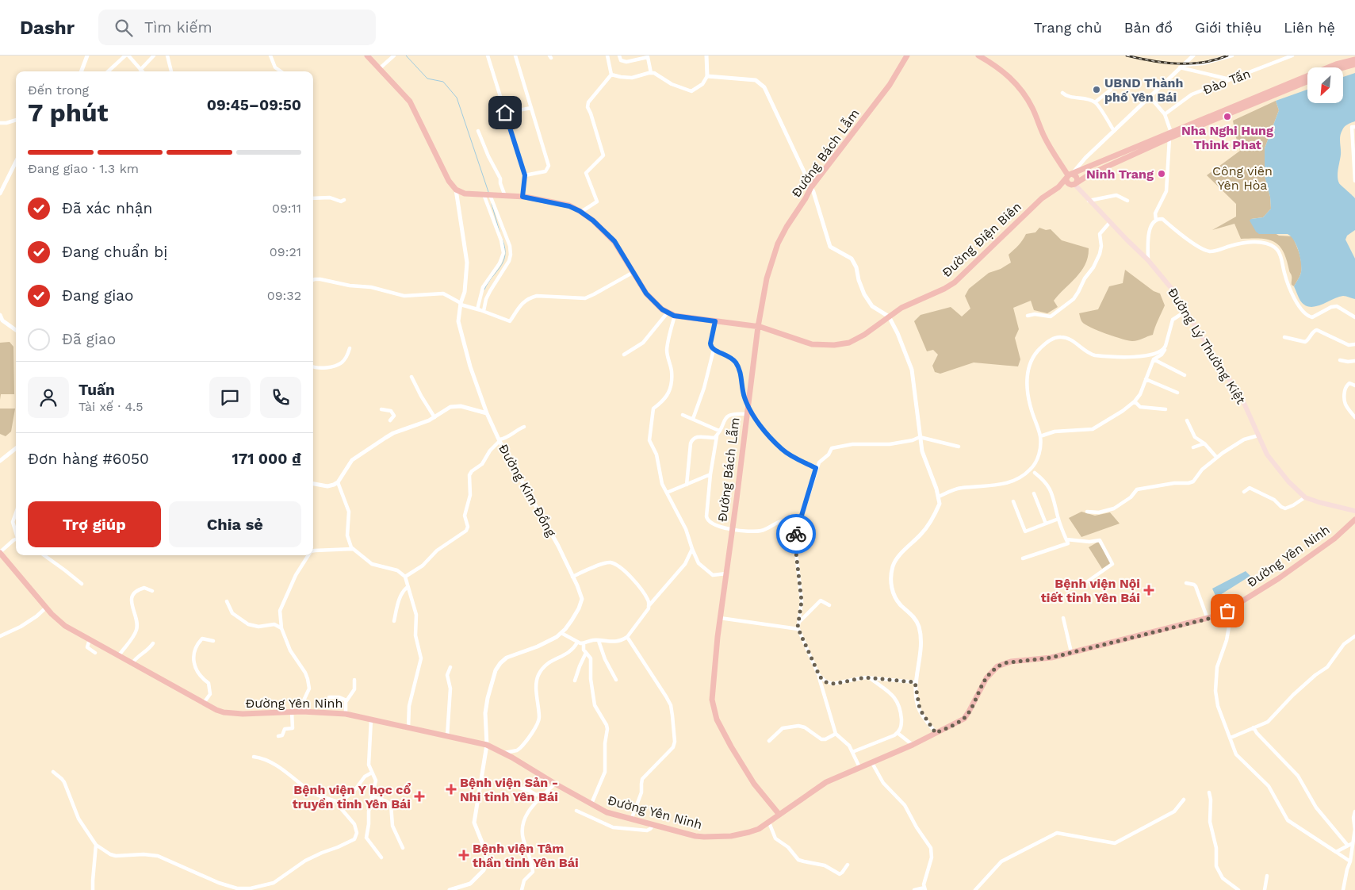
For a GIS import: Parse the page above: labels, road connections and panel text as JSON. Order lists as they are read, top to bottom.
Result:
{
  "streets": {
    "main road": [
      "Đường Bách Lẫm",
      "Đường Điện Biên",
      "Đường Lý Thường Kiệt",
      "Đường Yên Ninh"
    ],
    "street": ["Đào Tấn", "Đường Kim Đồng"]
  },
  "crossings": [
    ["Đường Bách Lẫm", "Đường Điện Biên"],
    ["Đường Bách Lẫm", "Đường Yên Ninh"],
    ["Đường Điện Biên", "Đường Lý Thường Kiệt"],
    ["Đường Điện Biên", "Đường Kim Đồng"],
    ["Đường Kim Đồng", "Đường Yên Ninh"]
  ],
  "parks": ["Công viên Yên Hòa"],
  "places": {
    "other": ["UBND Thành phố Yên Bái", "Nha Nghi Hung Think Phat", "Ninh Trang"],
    "health": [
      "Bệnh viện Nội tiết tỉnh Yên Bái",
      "Bệnh viện Sản - Nhi tỉnh Yên Bái",
      "Bệnh viện Y học cổ truyền tỉnh Yên Bái",
      "Bệnh viện Tâm thần tỉnh Yên Bái"
    ]
  },
  "north": "bottom left",
  "page": {
    "header": "Dashr",
    "search": "Tìm kiếm",
    "nav": [
      "Trang chủ",
      "Bản đồ",
      "Giới thiệu",
      "Liên hệ"
    ],
    "heading": ["7 phút", "Đến trong", "09:45–09:50"],
    "panel": [
      "Tuấn",
      "Tài xế · 4.5",
      "Đơn hàng #6050",
      "171 000 ₫"
    ],
    "bar": "Đang giao · 1.3 km",
    "list": [
      ["Đã xác nhận", "09:11"],
      ["Đang chuẩn bị", "09:21"],
      ["Đang giao", "09:32"],
      "Đã giao"
    ],
    "buttons": ["Trợ giúp", "Chia sẻ"]
  }
}
